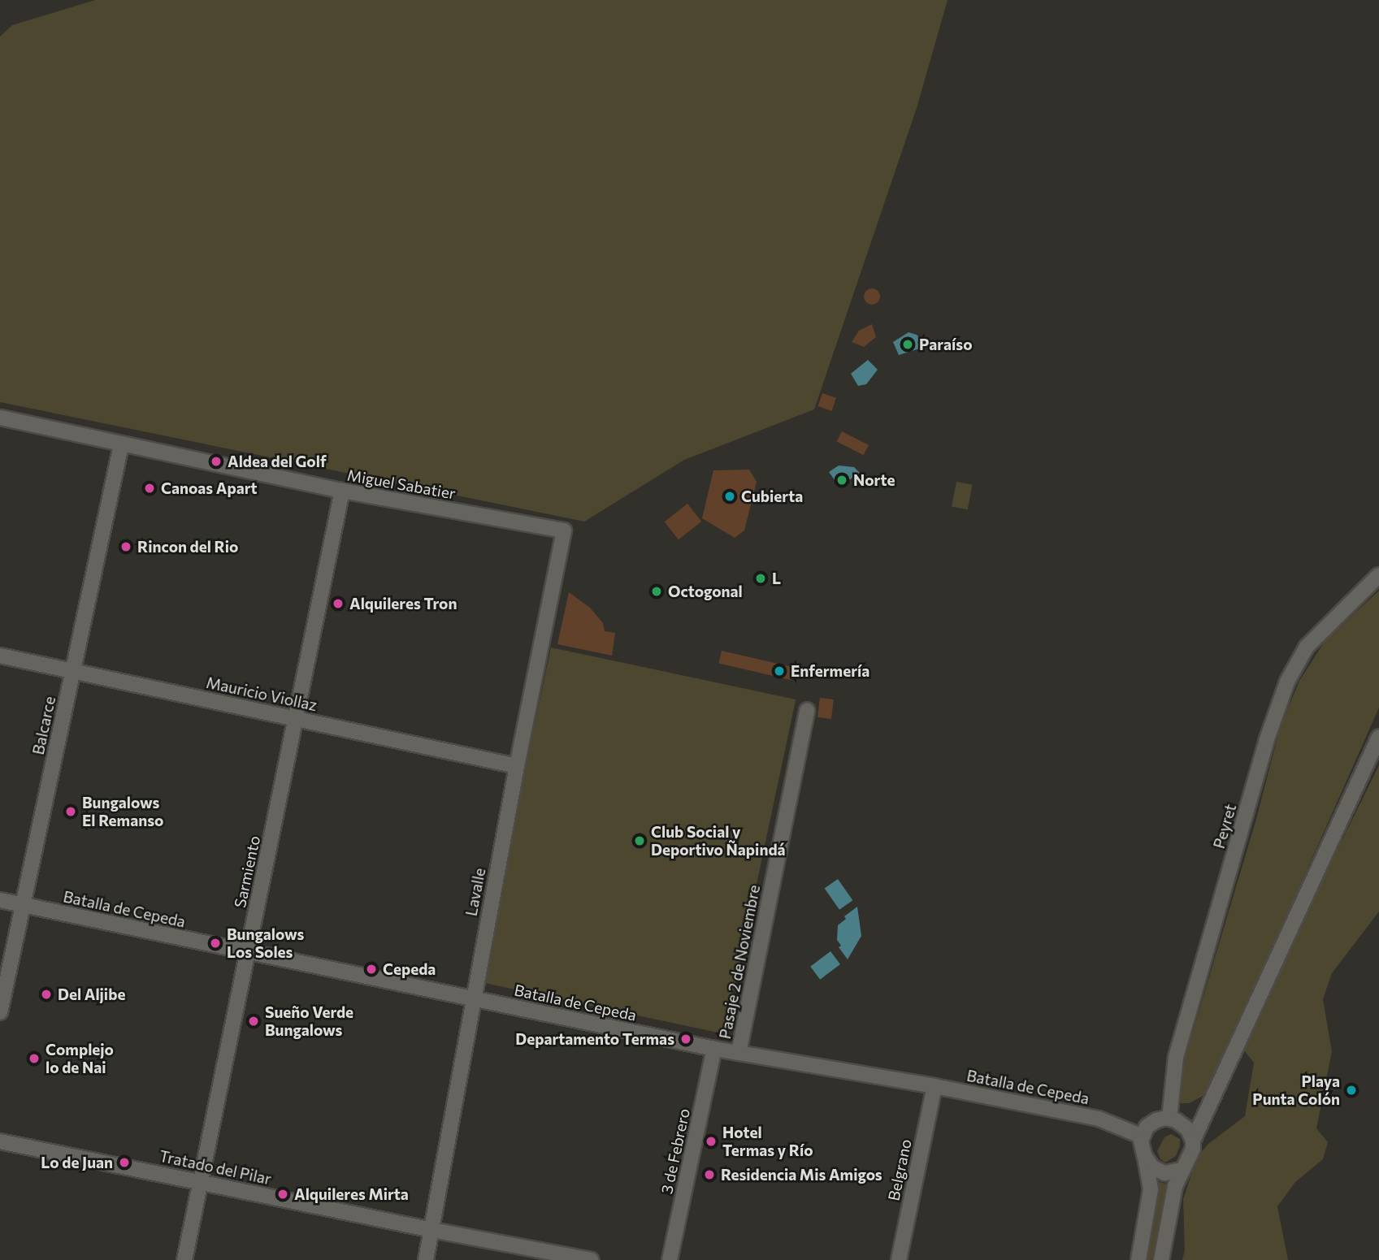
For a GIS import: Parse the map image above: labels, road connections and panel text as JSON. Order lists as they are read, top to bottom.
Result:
{
  "streets": {
    "street": [
      "Miguel Sabatier",
      "Mauricio Viollaz",
      "Balcarce",
      "Peyret",
      "Sarmiento",
      "Lavalle",
      "Batalla de Cepeda",
      "Pasaje 2 de Noviembre",
      "3 de Febrero",
      "Tratado del Pilar",
      "Belgrano"
    ]
  },
  "crossings": [
    ["Miguel Sabatier", "Balcarce"],
    ["Miguel Sabatier", "Sarmiento"],
    ["Miguel Sabatier", "Lavalle"],
    ["Mauricio Viollaz", "Balcarce"],
    ["Mauricio Viollaz", "Sarmiento"],
    ["Mauricio Viollaz", "Lavalle"],
    ["Balcarce", "Batalla de Cepeda"],
    ["Peyret", "Batalla de Cepeda"],
    ["Sarmiento", "Batalla de Cepeda"],
    ["Sarmiento", "Tratado del Pilar"],
    ["Lavalle", "Batalla de Cepeda"],
    ["Lavalle", "Tratado del Pilar"],
    ["Batalla de Cepeda", "Pasaje 2 de Noviembre"],
    ["Batalla de Cepeda", "3 de Febrero"],
    ["Batalla de Cepeda", "Belgrano"]
  ],
  "places": [
    "Paraíso",
    "Aldea del Golf",
    "Norte",
    "Canoas Apart",
    "Cubierta",
    "Rincon del Rio",
    "L",
    "Octogonal",
    "Alquileres Tron",
    "Enfermería",
    "Bungalows El Remanso",
    "Club Social y Deportivo Ñapindá",
    "Bungalows Los Soles",
    "Cepeda",
    "Del Aljibe",
    "Sueño Verde Bungalows",
    "Departamento Termas",
    "Complejo lo de Nai",
    "Playa Punta Colón",
    "Hotel Termas y Río",
    "Lo de Juan",
    "Residencia Mis Amigos",
    "Alquileres Mirta"
  ]
}
